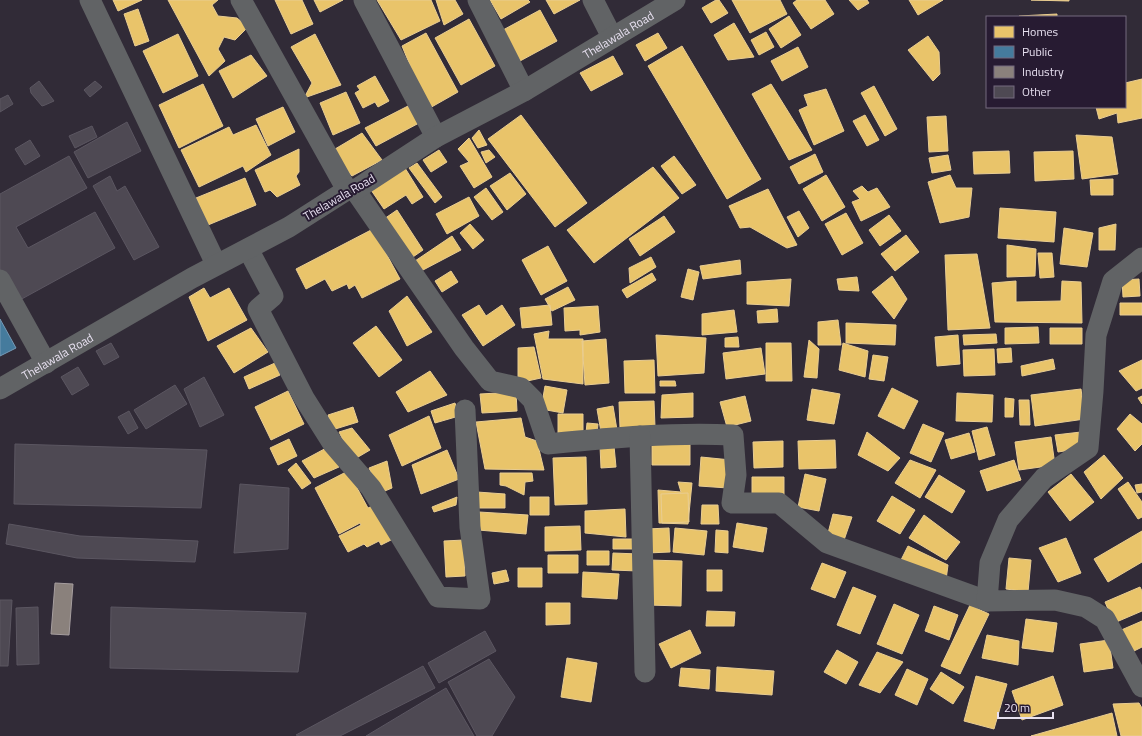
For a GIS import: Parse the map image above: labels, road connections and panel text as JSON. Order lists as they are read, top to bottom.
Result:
{
  "streets": {
    "street": ["Thelawala Road"]
  },
  "legend": [
    "Homes",
    "Public",
    "Industry",
    "Other"
  ],
  "scale_bar": "20 m"
}
